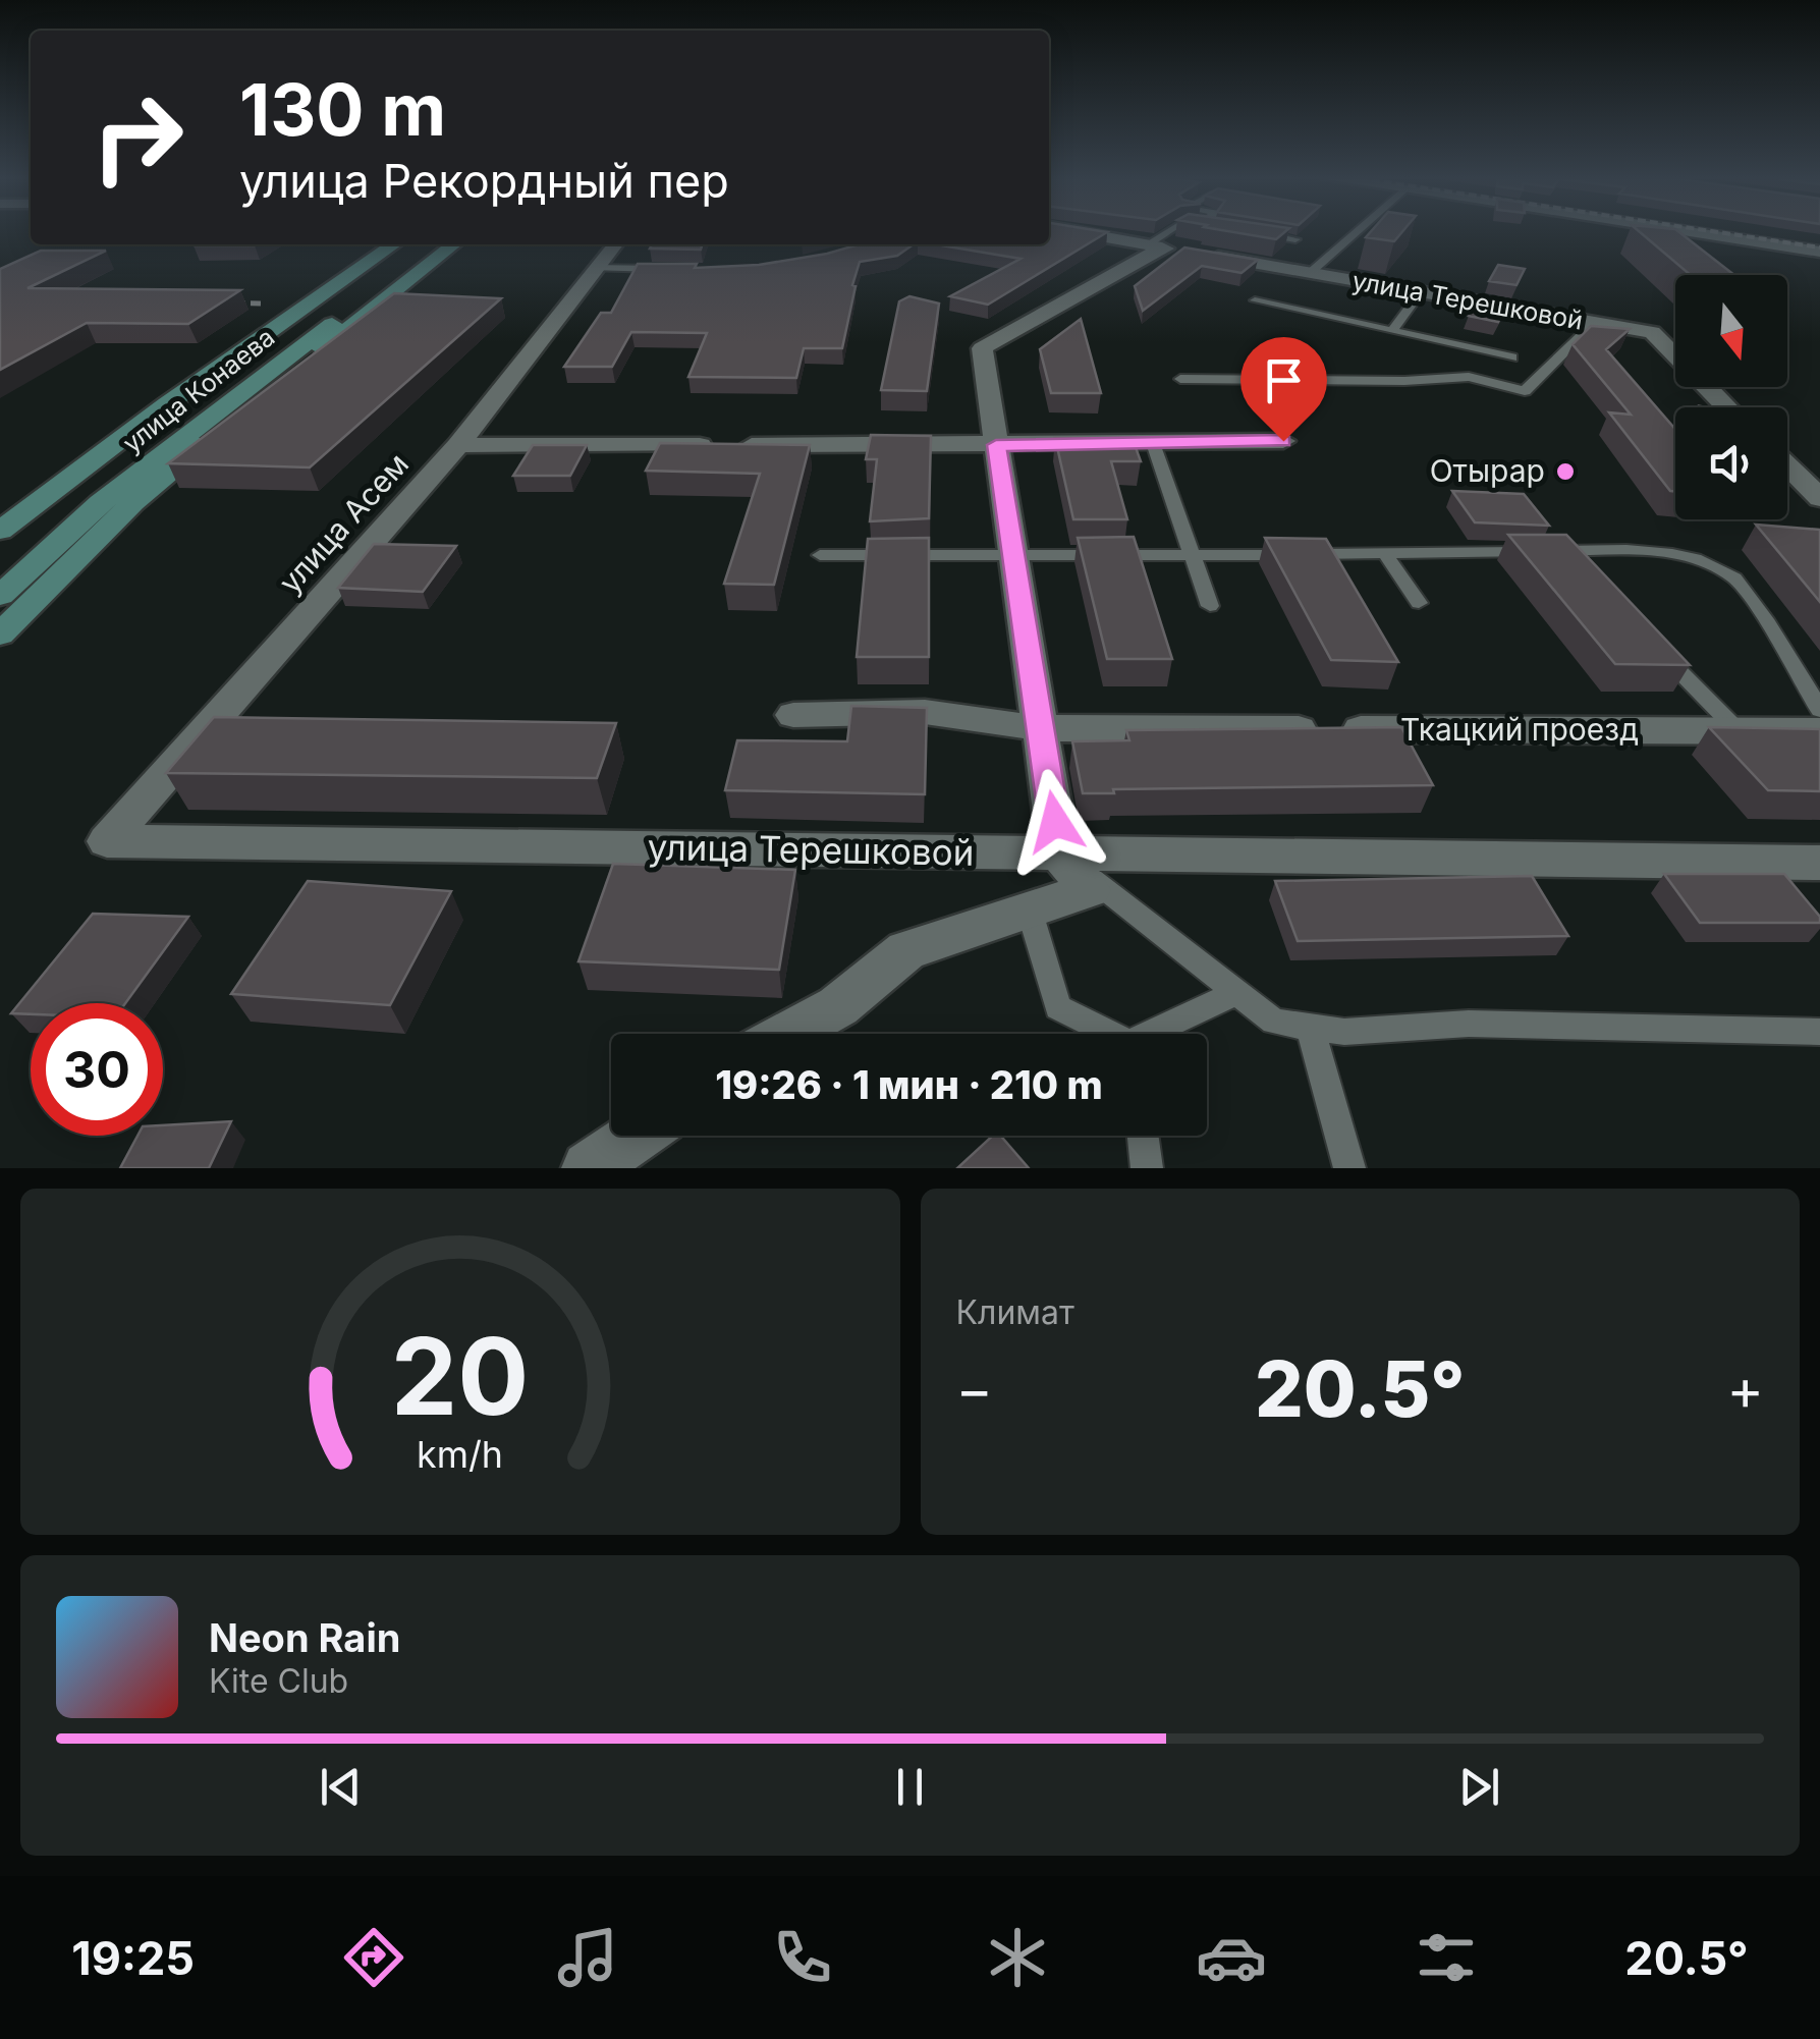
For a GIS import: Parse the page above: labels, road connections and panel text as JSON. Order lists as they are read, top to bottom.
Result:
{
  "streets": {
    "main road": ["улица Конаева"],
    "street": ["улица Терешковой", "улица Асем", "Ткацкий проезд"]
  },
  "crossings": [
    ["улица Терешковой", "улица Асем"]
  ],
  "places": ["Отырар"],
  "north": "bottom",
  "page": {
    "turn": ["130 m", "улица Рекордный пер"],
    "limit": "30",
    "trip": "19:26 · 1 мин · 210 m",
    "tile": "Климат",
    "heat": ["−", "20.5°", "+"],
    "song": ["Neon Rain", "Kite Club"],
    "tabs": ["19:25", "20.5°"],
    "gauge": ["20", "km/h"]
  }
}
